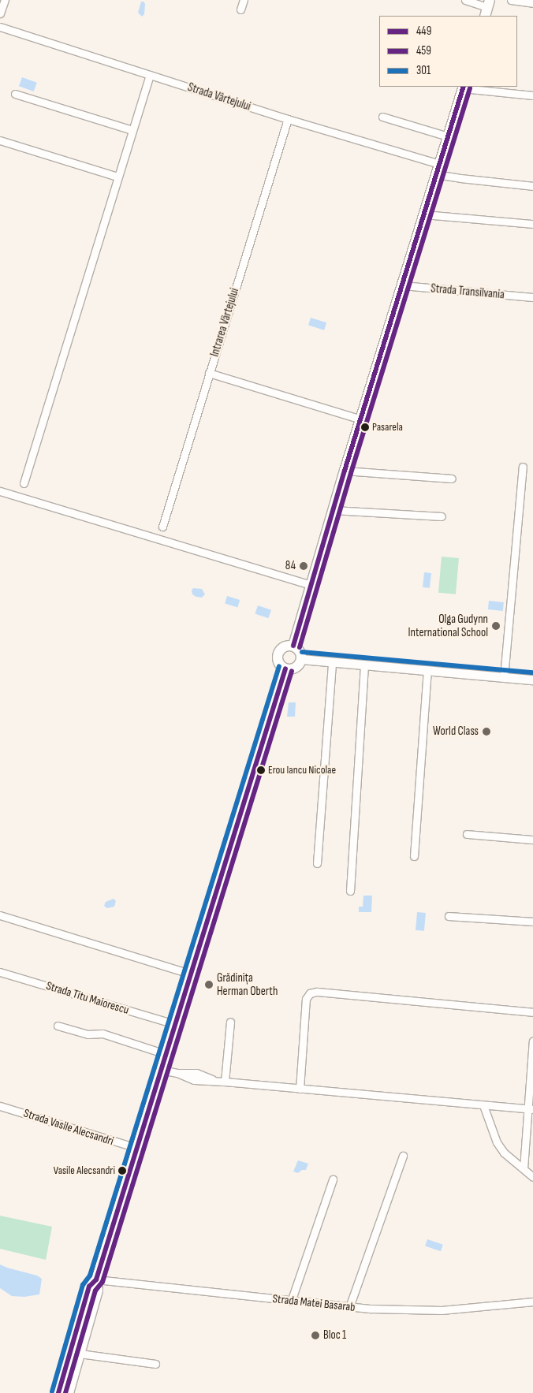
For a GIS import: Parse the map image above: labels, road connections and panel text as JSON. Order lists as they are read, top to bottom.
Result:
{
  "streets": {
    "street": [
      "Strada Vârtejului",
      "Strada Transilvania",
      "Intrarea Vârtejului",
      "Strada Titu Maiorescu",
      "Strada Vasile Alecsandri",
      "Strada Matei Basarab"
    ]
  },
  "crossings": [
    ["Strada Vârtejului", "Intrarea Vârtejului"]
  ],
  "places": [
    "Pasarela",
    "84",
    "Olga Gudynn International School",
    "World Class",
    "Erou Iancu Nicolae",
    "Grădinița Herman Oberth",
    "Vasile Alecsandri",
    "Bloc 1"
  ],
  "lines": ["transit line 449", "transit line 459", "transit line 301"],
  "legend": ["449", "459", "301"]
}
